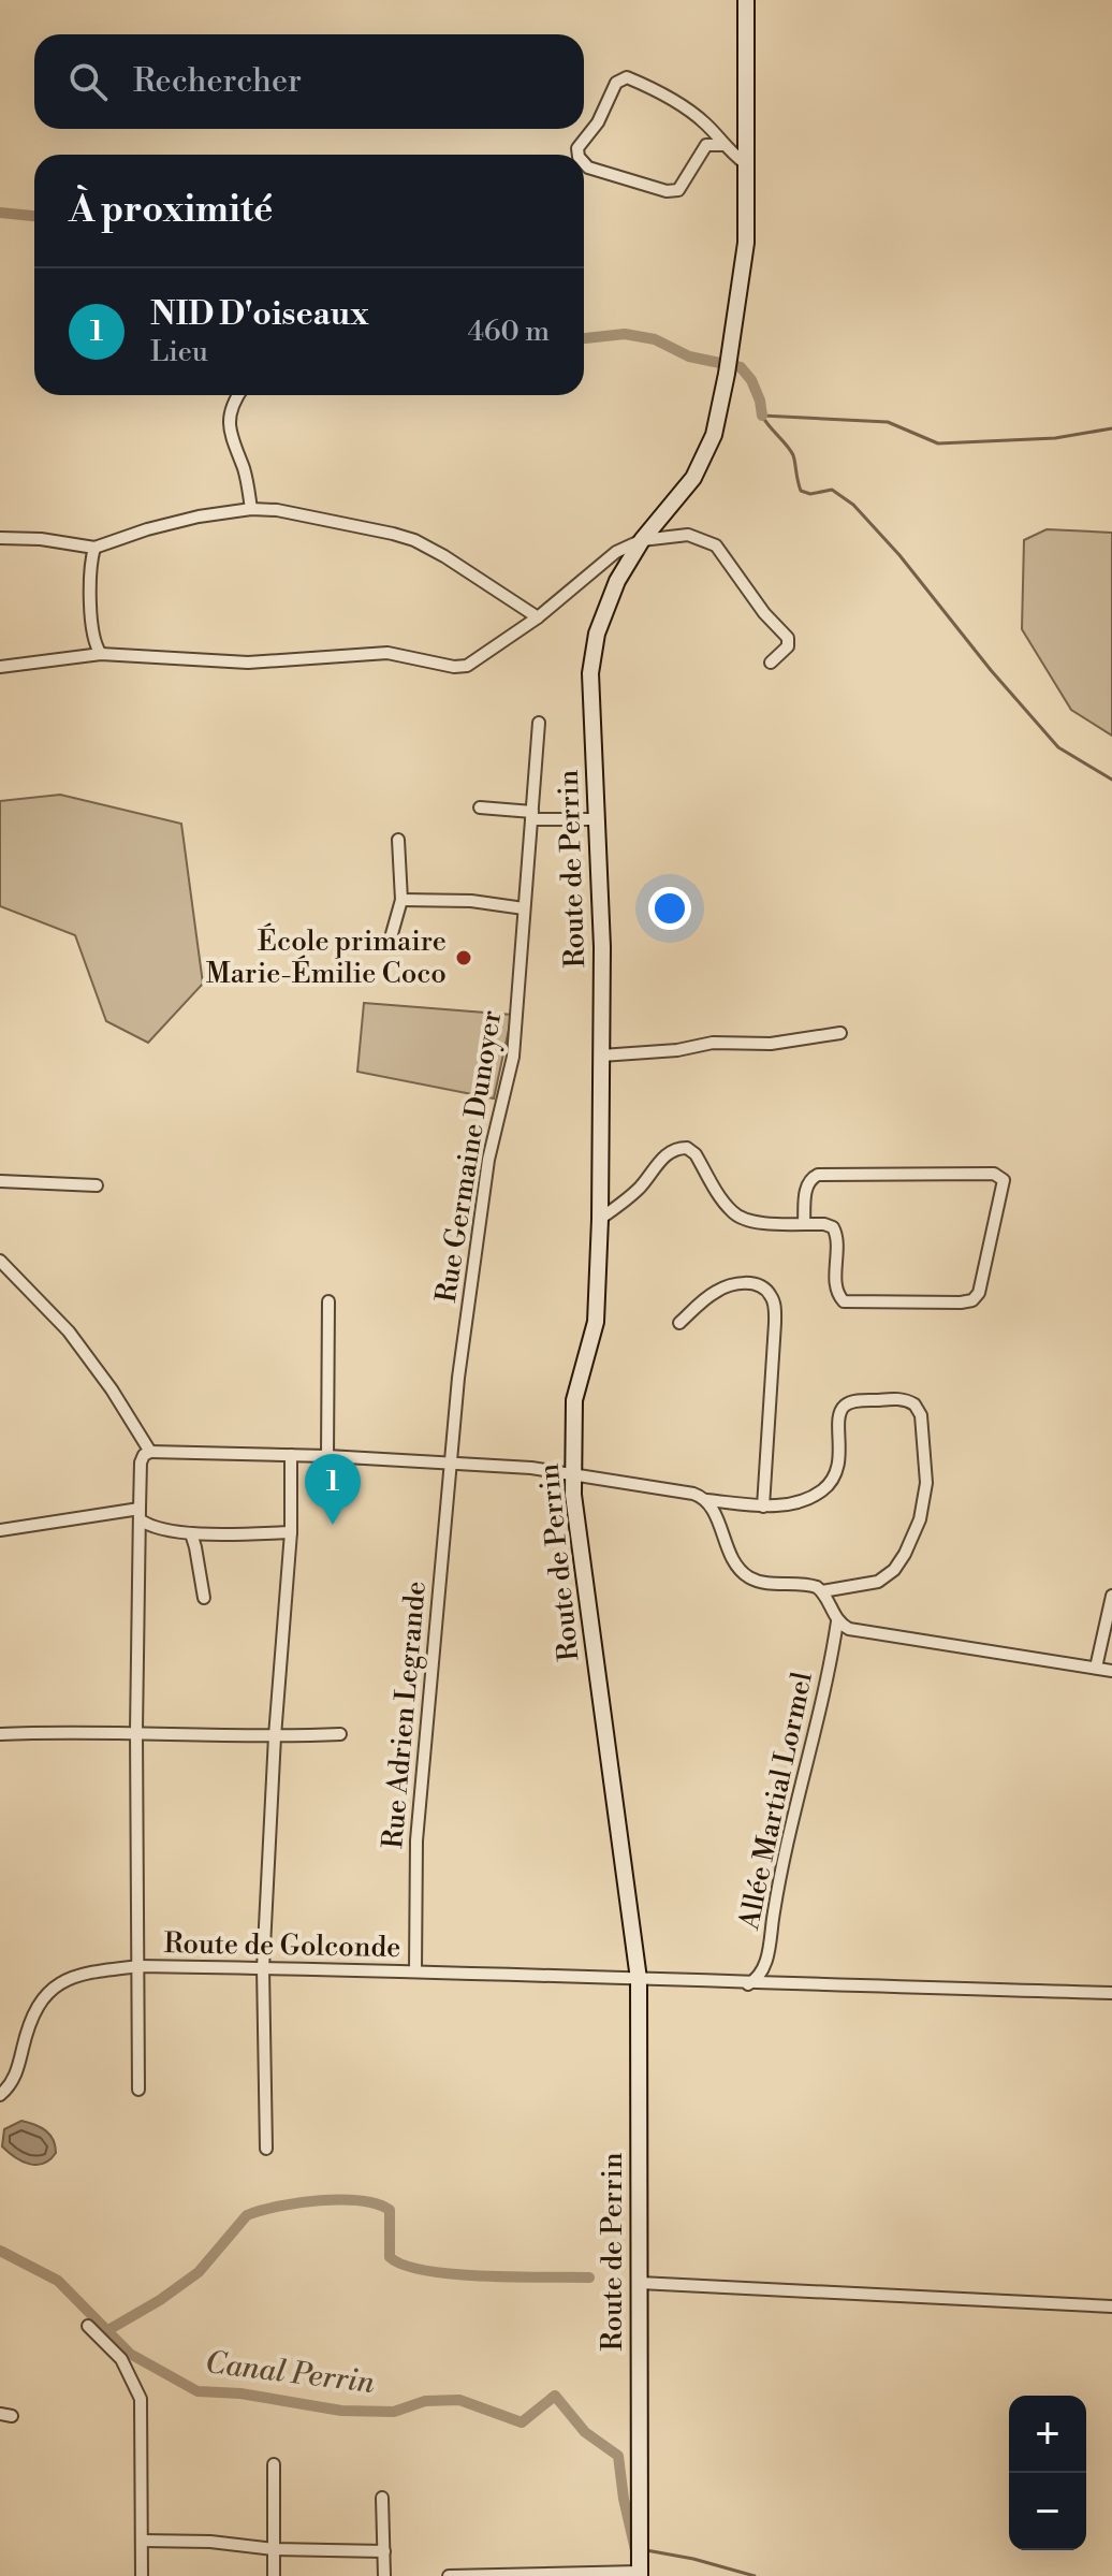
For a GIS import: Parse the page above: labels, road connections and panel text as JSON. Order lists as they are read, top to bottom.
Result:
{
  "streets": {
    "main road": ["Route de Perrin"],
    "street": [
      "Rue Germaine Dunoyer",
      "Rue Adrien Legrande",
      "Allée Martial Lormel",
      "Route de Golconde"
    ]
  },
  "crossings": [
    ["Route de Perrin", "Route de Golconde"],
    ["Rue Germaine Dunoyer", "Rue Adrien Legrande"],
    ["Rue Adrien Legrande", "Route de Golconde"],
    ["Allée Martial Lormel", "Route de Golconde"]
  ],
  "water": ["Canal Perrin"],
  "places": ["École primaire Marie-Émilie Coco"],
  "page": {
    "search": "Rechercher",
    "heading": "À proximité",
    "list": [
      {
        "mark": "1",
        "name": "NID D'oiseaux",
        "note": "Lieu",
        "value": "460 m"
      }
    ],
    "pins": "1",
    "map_buttons": ["+", "−"]
  }
}
